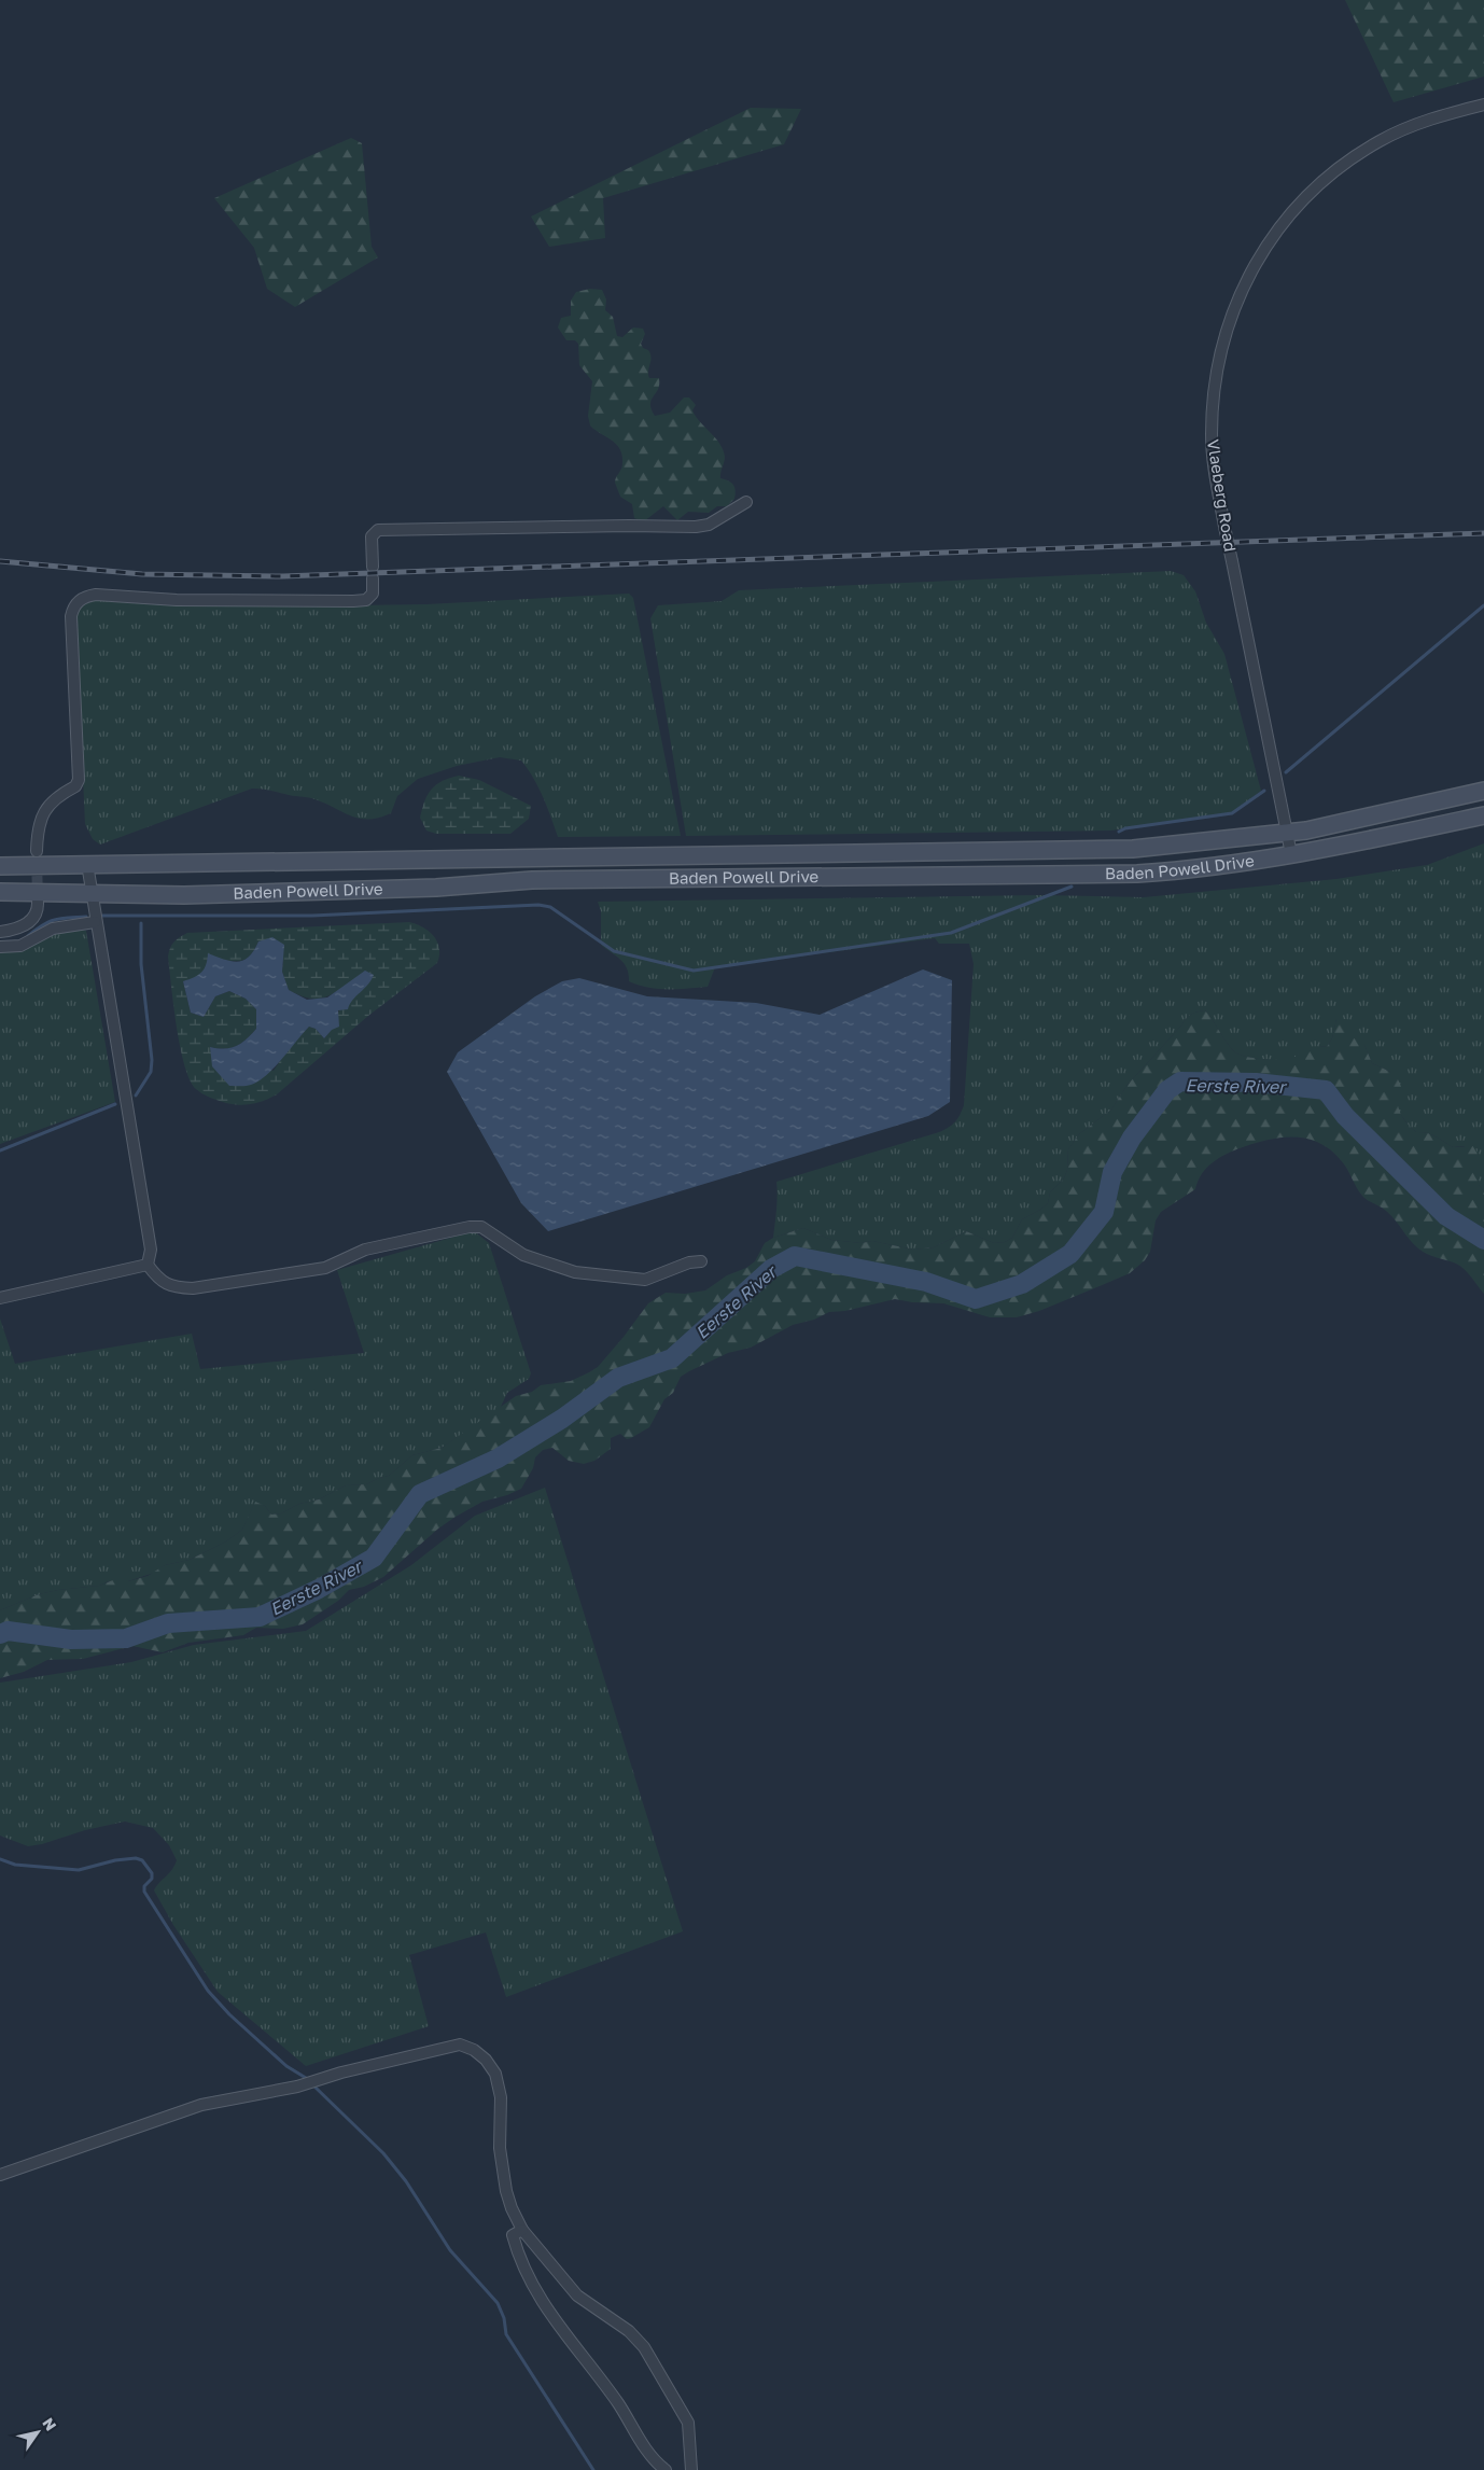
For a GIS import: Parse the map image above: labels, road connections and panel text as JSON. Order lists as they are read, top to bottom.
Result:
{
  "streets": {
    "main road": ["Baden Powell Drive"],
    "street": ["Vlaeberg Road"]
  },
  "crossings": [
    ["Vlaeberg Road", "Baden Powell Drive"]
  ],
  "water": ["Eerste River"],
  "north": "top right"
}
